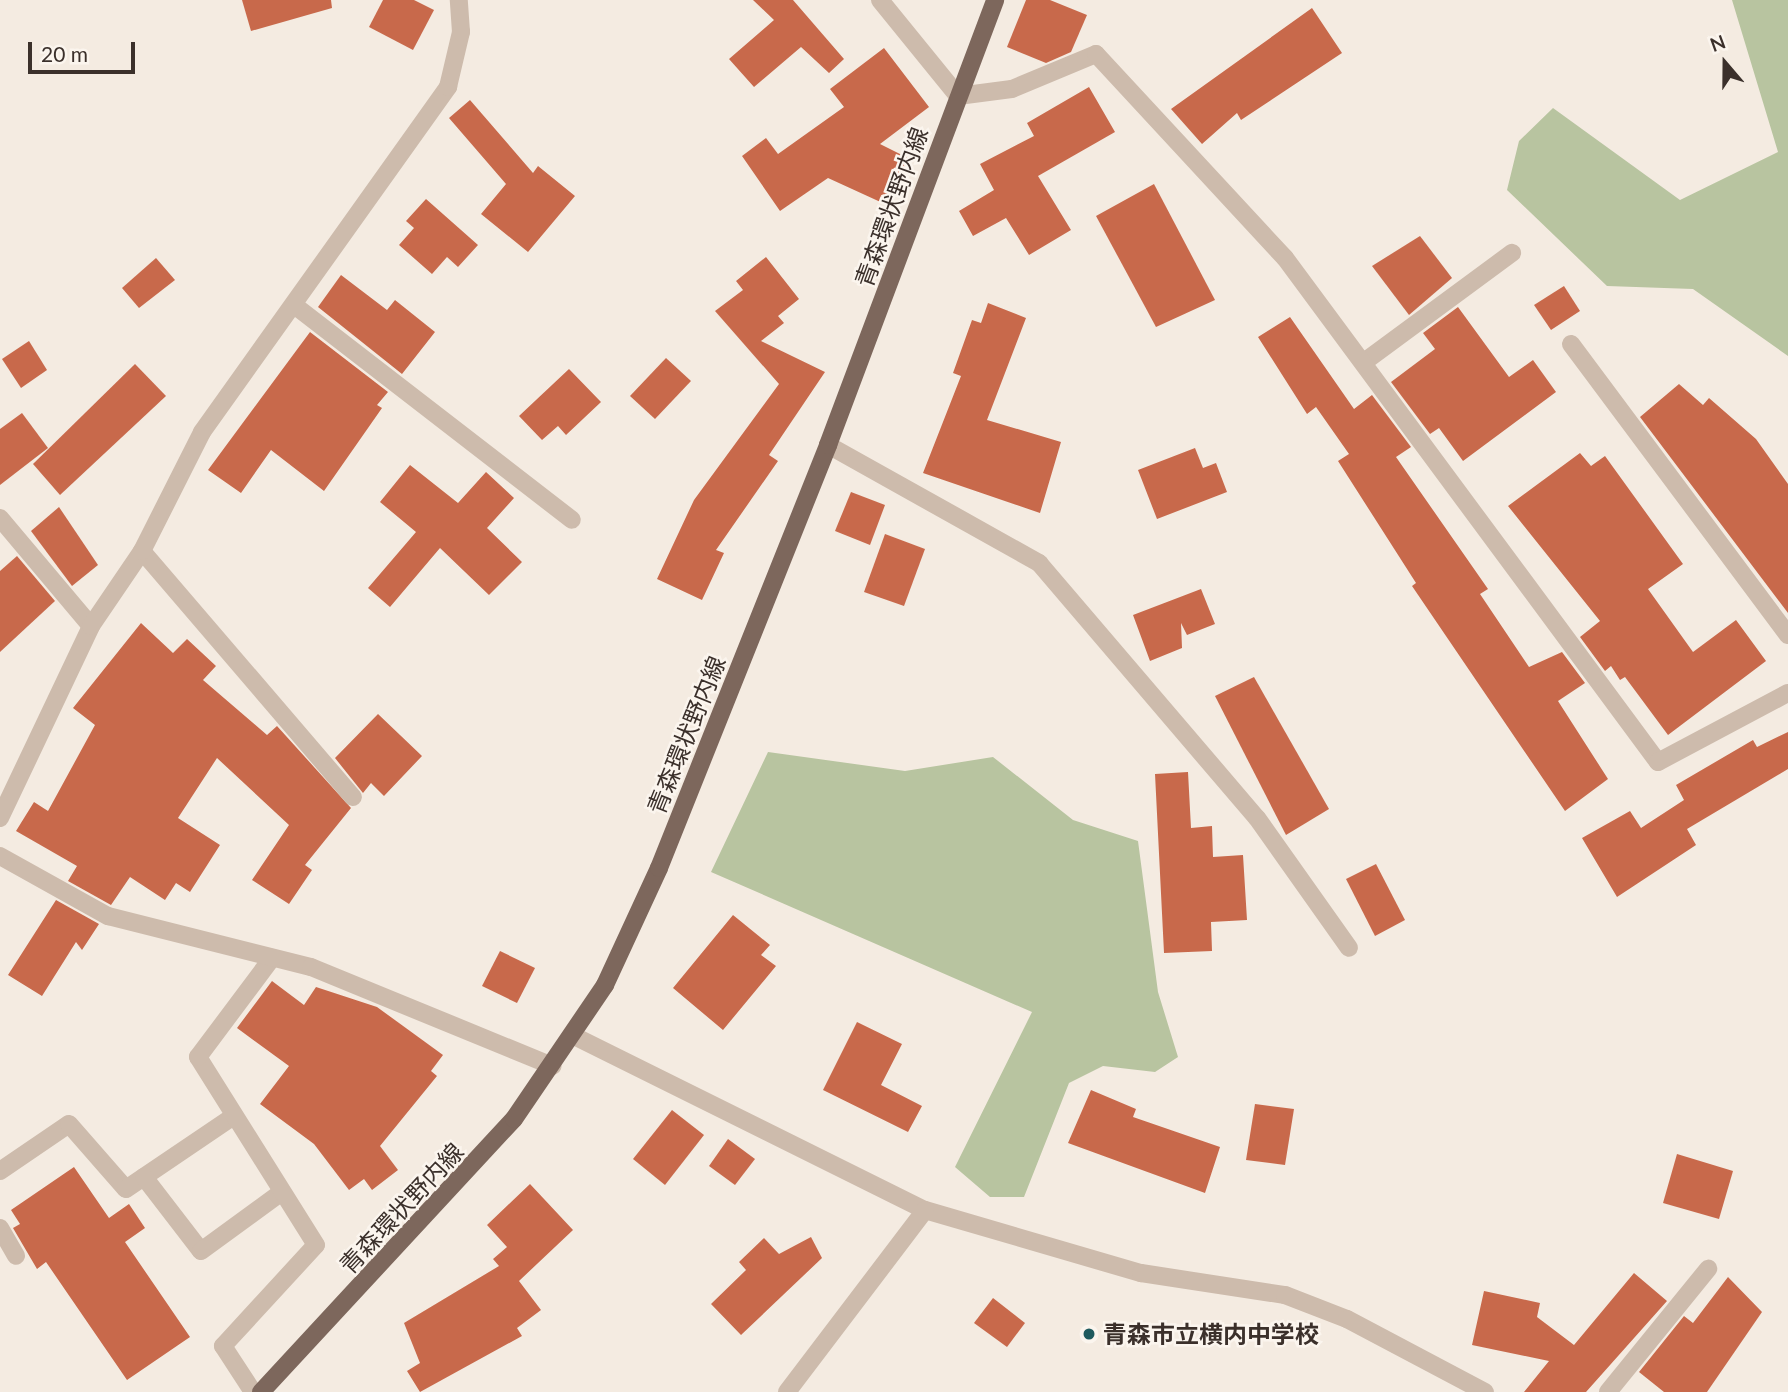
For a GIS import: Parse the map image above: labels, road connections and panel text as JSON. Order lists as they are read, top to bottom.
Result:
{
  "streets": {
    "main road": ["青森環状野内線"]
  },
  "places": ["青森市立横内中学校"],
  "scale_bar": "20 m",
  "north": "top"
}
